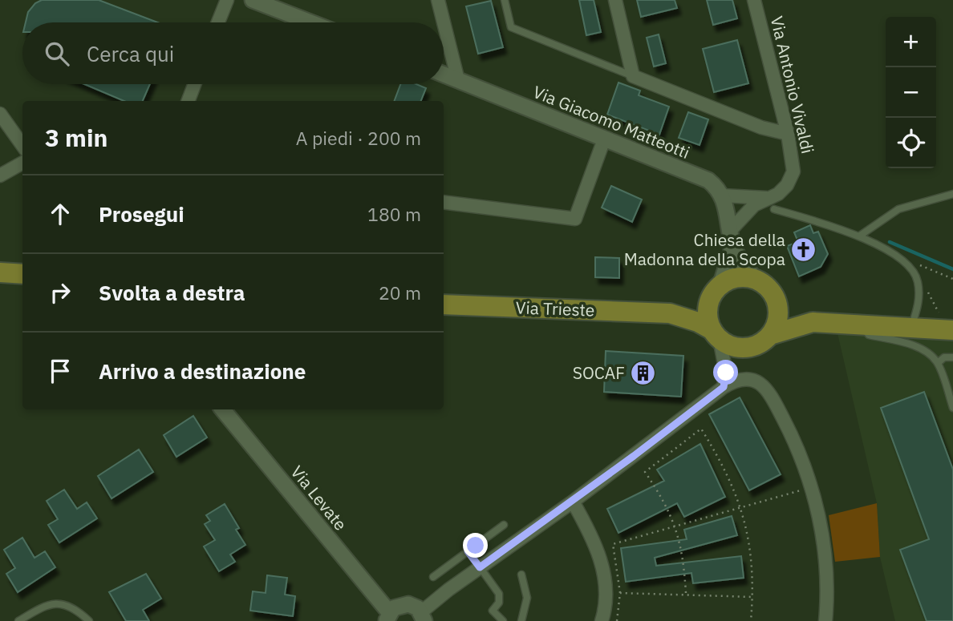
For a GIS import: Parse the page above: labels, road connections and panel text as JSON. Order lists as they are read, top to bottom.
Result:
{
  "streets": {
    "main road": ["Via Trieste"],
    "street": ["Via Antonio Vivaldi", "Via Giacomo Matteotti", "Via Levate"]
  },
  "places": {
    "church": ["Chiesa della Madonna della Scopa"],
    "building": ["SOCAF"]
  },
  "page": {
    "map_buttons": ["+", "−"],
    "search": "Cerca qui",
    "heading": ["3 min", "A piedi · 200 m"],
    "list": [
      ["Prosegui", "180 m"],
      ["Svolta a destra", "20 m"],
      "Arrivo a destinazione"
    ]
  }
}
